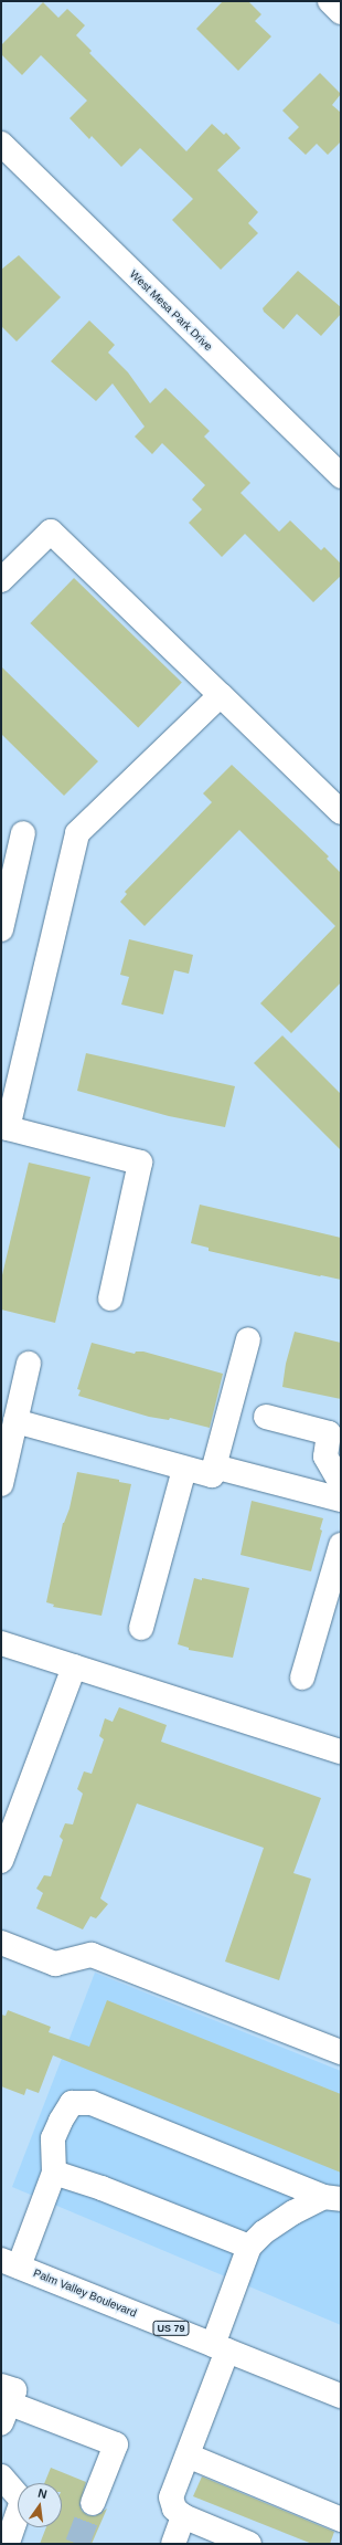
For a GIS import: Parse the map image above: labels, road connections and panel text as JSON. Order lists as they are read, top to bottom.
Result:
{
  "streets": {
    "main road": ["West Mesa Park Drive", "Palm Valley Boulevard", "US 79"]
  },
  "north": "top"
}
